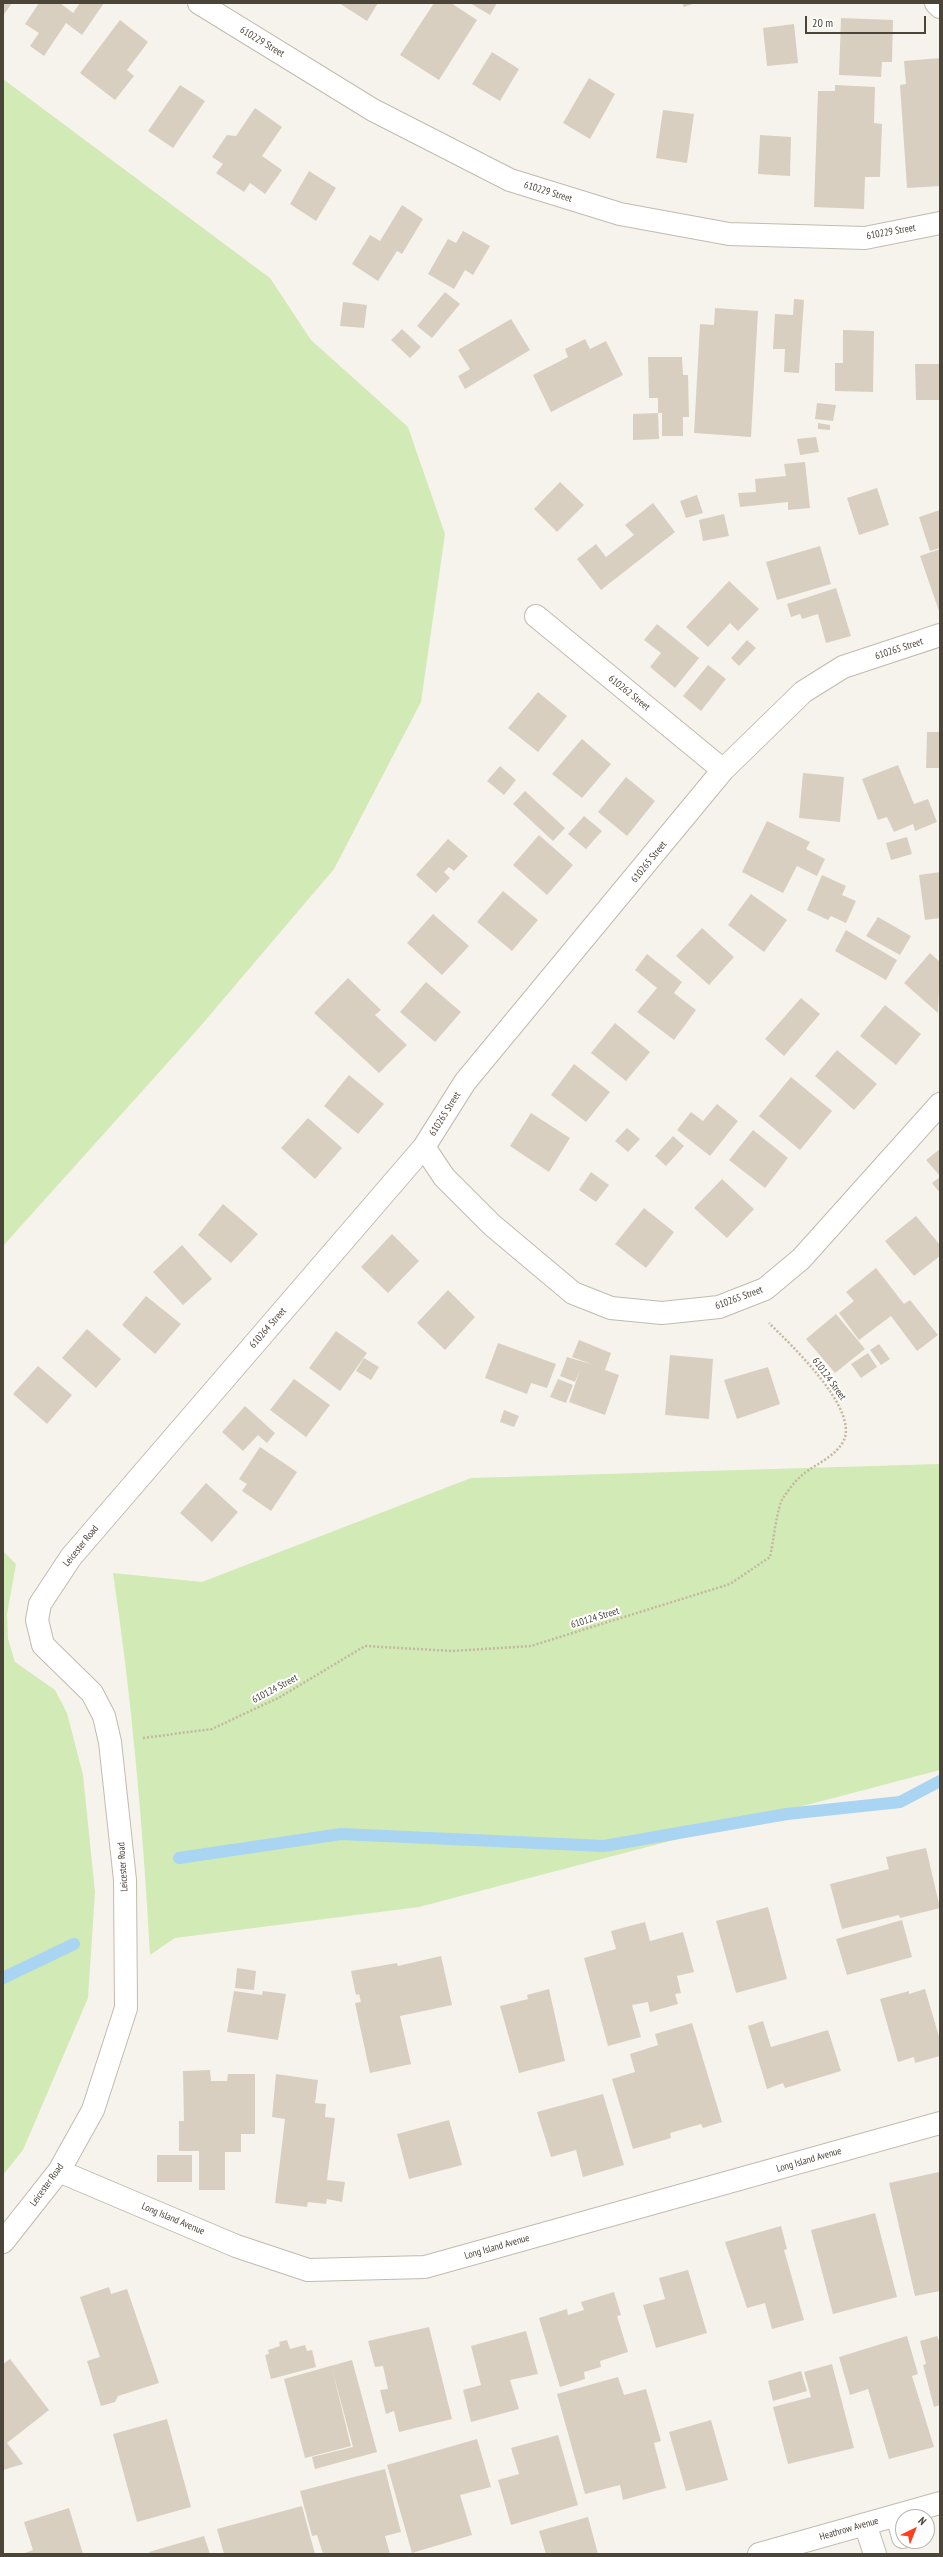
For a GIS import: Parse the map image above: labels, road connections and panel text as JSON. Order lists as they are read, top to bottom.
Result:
{
  "streets": {
    "street": [
      "610229 Street",
      "610265 Street",
      "610262 Street",
      "610264 Street",
      "Leicester Road",
      "Long Island Avenue",
      "Heathrow Avenue"
    ],
    "path": ["610124 Street"]
  },
  "crossings": [
    ["610265 Street", "610262 Street"],
    ["610265 Street", "610264 Street"],
    ["610265 Street", "610124 Street"],
    ["610264 Street", "Leicester Road"],
    ["610124 Street", "Leicester Road"],
    ["Leicester Road", "Long Island Avenue"]
  ],
  "scale_bar": "20 m",
  "north": "top right"
}
